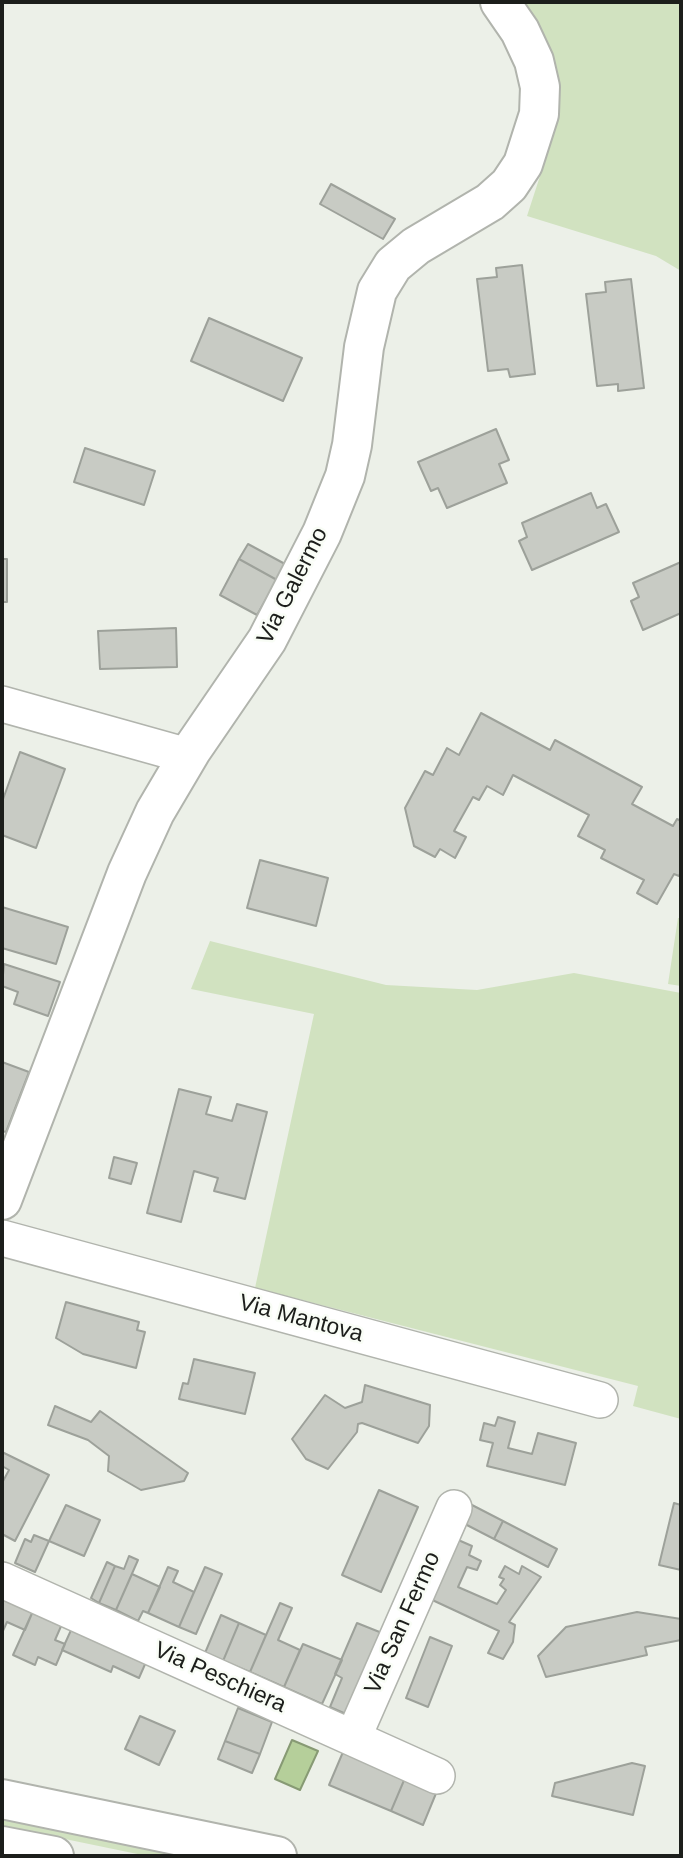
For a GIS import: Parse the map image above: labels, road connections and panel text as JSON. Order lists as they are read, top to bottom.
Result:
{
  "streets": {
    "main road": ["Via Galermo"],
    "street": ["Via Mantova", "Via San Fermo", "Via Peschiera"]
  },
  "crossings": [
    ["Via San Fermo", "Via Peschiera"]
  ]
}
